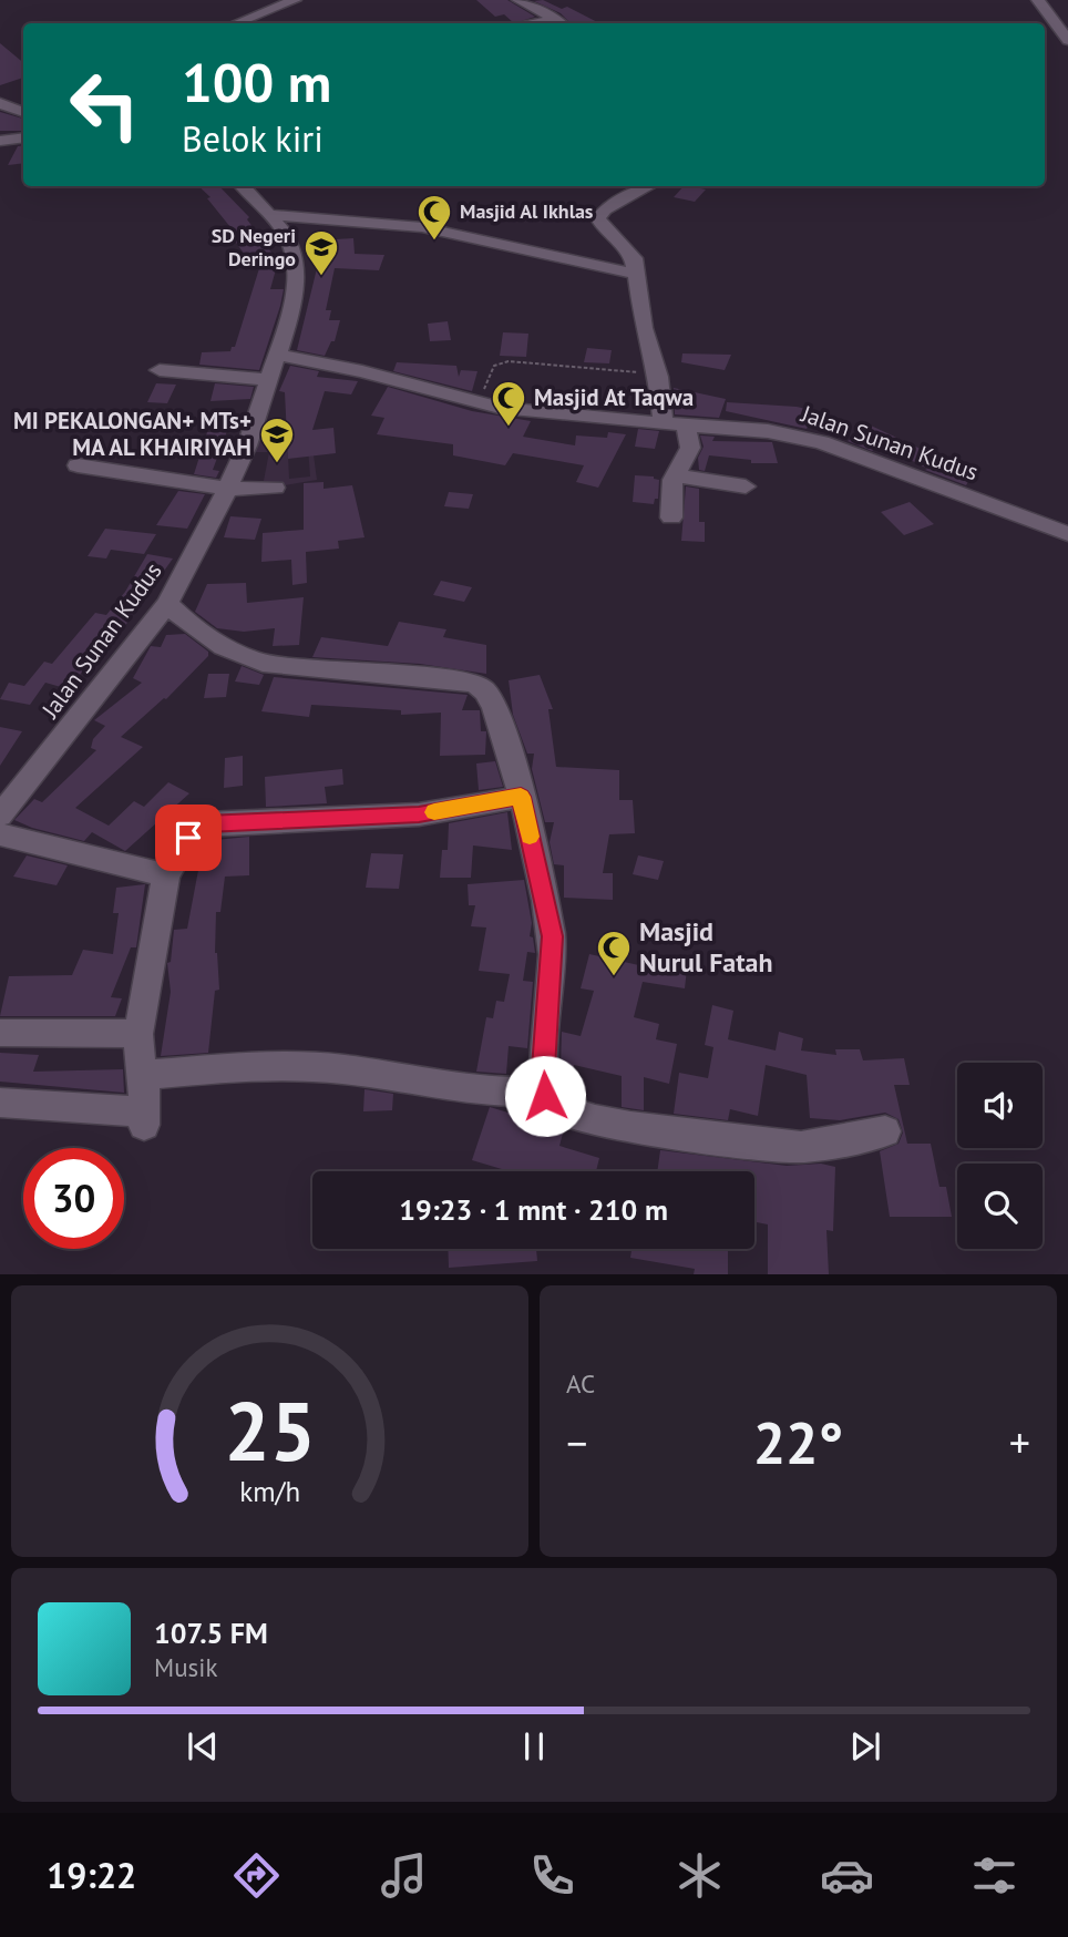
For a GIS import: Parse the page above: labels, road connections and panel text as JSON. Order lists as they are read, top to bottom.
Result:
{
  "streets": {
    "street": ["Jalan Sunan Kudus"]
  },
  "places": {
    "mosque": ["Masjid Al Ikhlas", "Masjid At Taqwa", "Masjid Nurul Fatah"],
    "school or university": ["SD Negeri Deringo", "MI PEKALONGAN+ MTs+ MA AL KHAIRIYAH"]
  },
  "page": {
    "turn": ["100 m", "Belok kiri"],
    "limit": "30",
    "trip": "19:23 · 1 mnt · 210 m",
    "tile": "AC",
    "heat": ["−", "22°", "+"],
    "song": ["107.5 FM", "Musik"],
    "tabs": "19:22",
    "gauge": ["25", "km/h"]
  }
}
